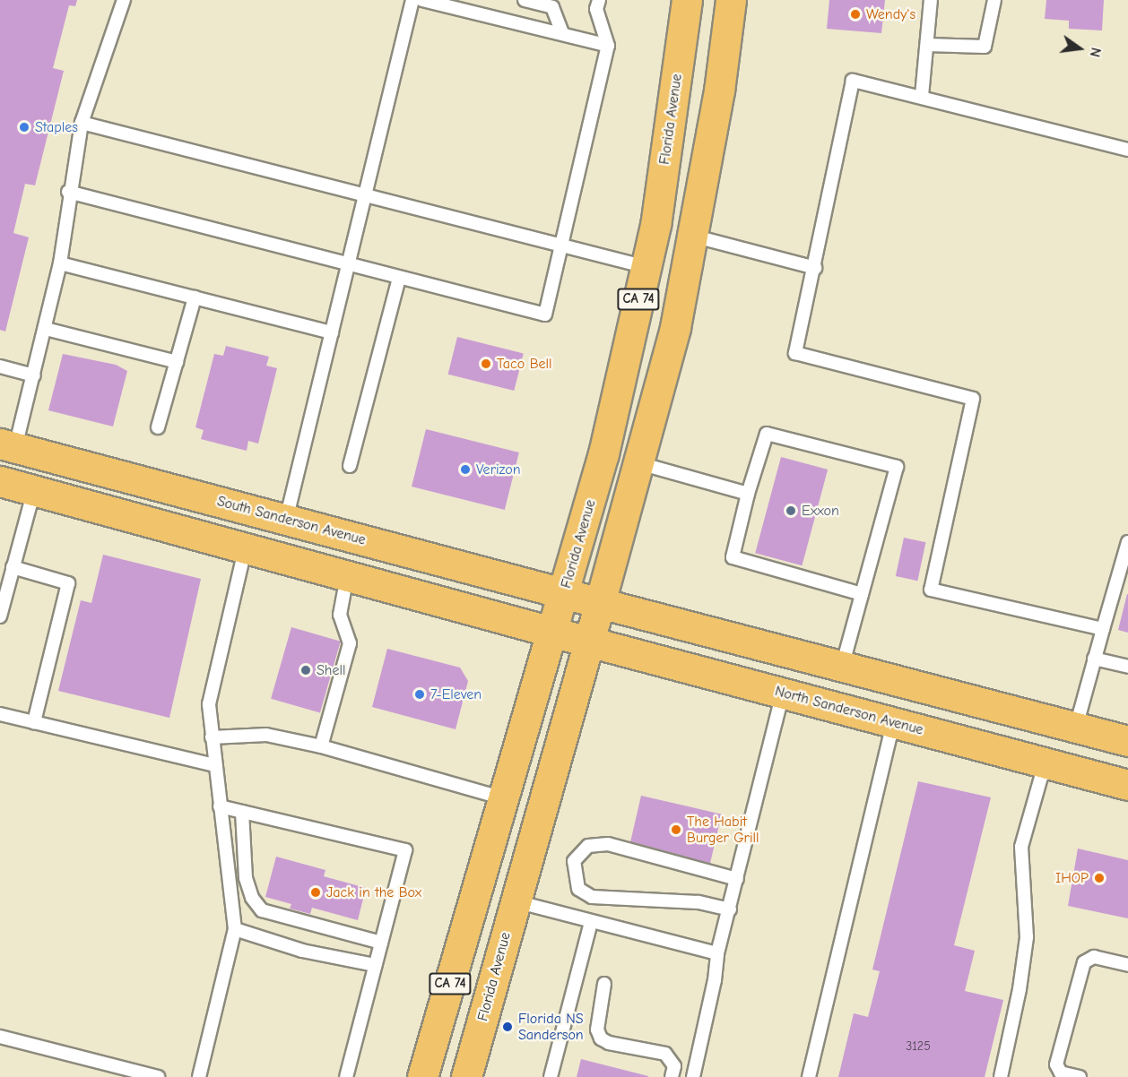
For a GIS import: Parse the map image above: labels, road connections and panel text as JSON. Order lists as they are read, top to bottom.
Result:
{
  "streets": {
    "main road": [
      "Florida Avenue",
      "CA 74",
      "South Sanderson Avenue",
      "North Sanderson Avenue"
    ]
  },
  "crossings": [
    ["Florida Avenue", "South Sanderson Avenue"],
    ["Florida Avenue", "North Sanderson Avenue"]
  ],
  "places": [
    "Wendy's",
    "Staples",
    "Taco Bell",
    "Verizon",
    "Exxon",
    "Shell",
    "7-Eleven",
    "The Habit Burger Grill",
    "IHOP",
    "Jack in the Box",
    "Florida NS Sanderson"
  ],
  "house_numbers": ["3125"],
  "north": "right"
}
